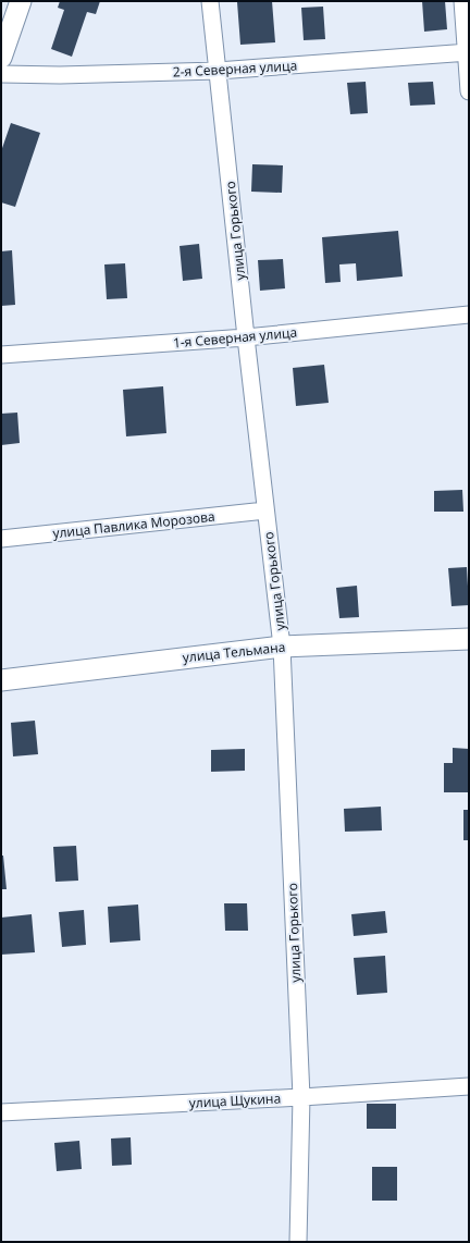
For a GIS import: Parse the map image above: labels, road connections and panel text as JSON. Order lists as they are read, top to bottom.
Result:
{
  "streets": {
    "street": [
      "2-я Северная улица",
      "улица Горького",
      "1-я Северная улица",
      "улица Павлика Морозова",
      "улица Тельмана",
      "улица Щукина"
    ]
  },
  "crossings": [
    ["2-я Северная улица", "улица Горького"],
    ["улица Горького", "1-я Северная улица"],
    ["улица Горького", "улица Павлика Морозова"],
    ["улица Горького", "улица Тельмана"],
    ["улица Горького", "улица Щукина"]
  ]
}
